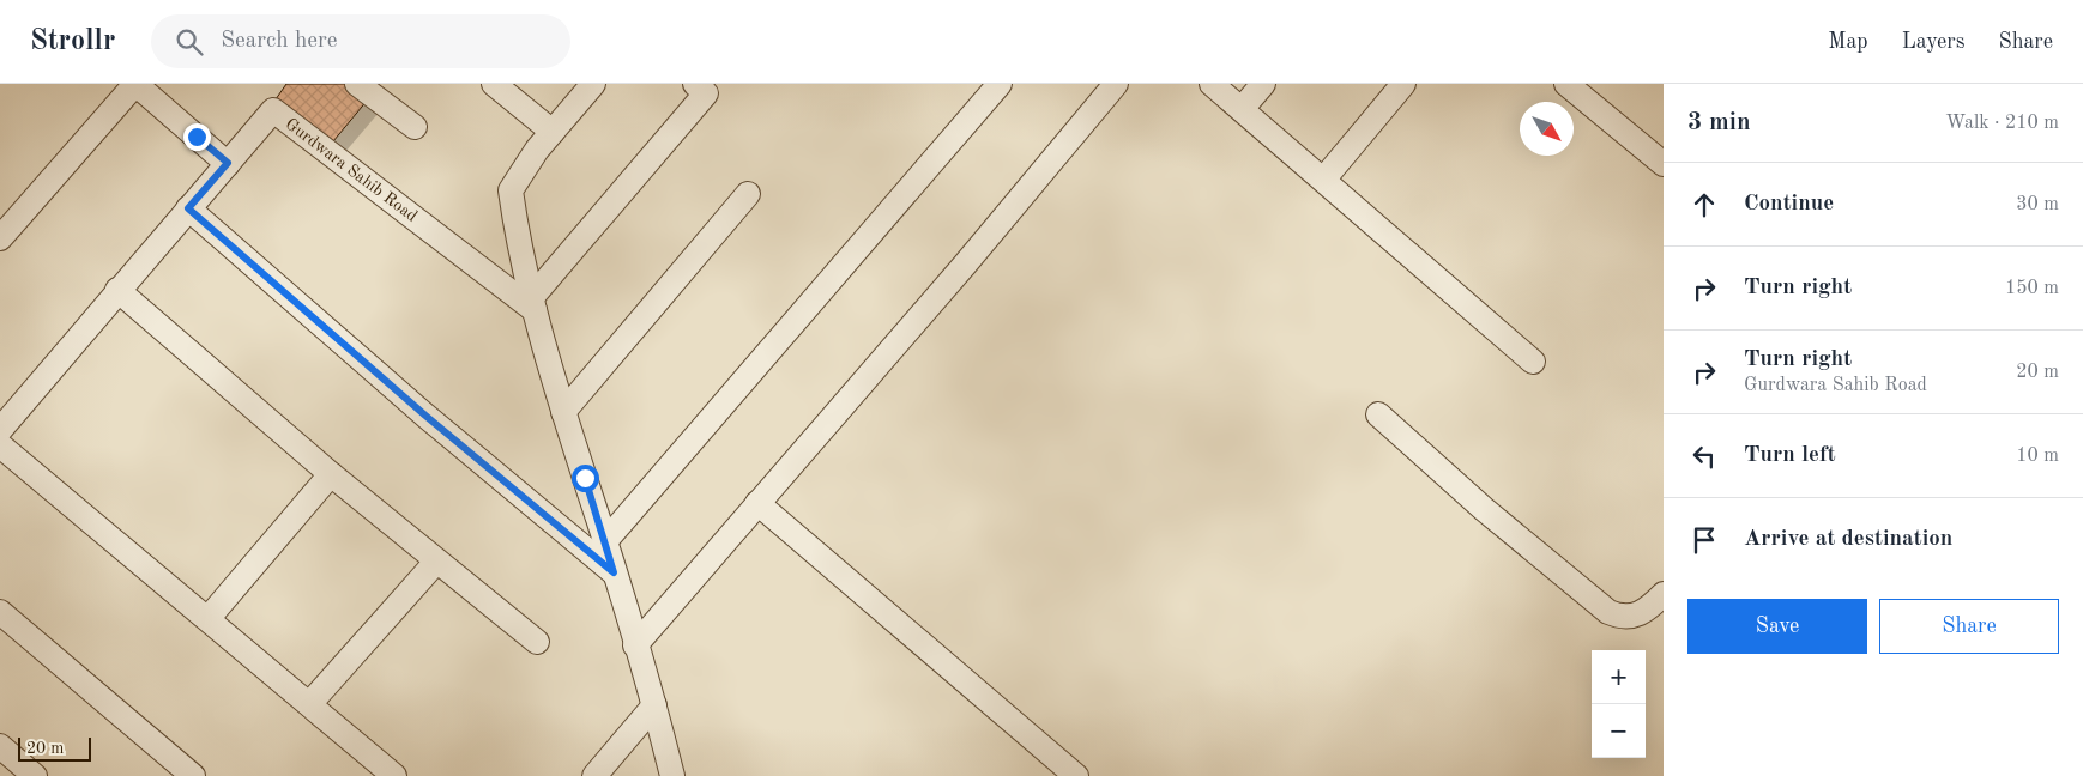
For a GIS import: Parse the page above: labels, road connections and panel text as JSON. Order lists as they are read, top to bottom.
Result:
{
  "streets": {
    "street": ["Gurdwara Sahib Road"]
  },
  "scale_bar": "20 m",
  "north": "bottom right",
  "page": {
    "header": "Strollr",
    "search": "Search here",
    "nav": ["Map", "Layers", "Share"],
    "heading": ["3 min", "Walk · 210 m"],
    "list": [
      ["Continue", "30 m"],
      ["Turn right", "150 m"],
      ["Turn right", "Gurdwara Sahib Road", "20 m"],
      ["Turn left", "10 m"],
      "Arrive at destination"
    ],
    "buttons": ["Save", "Share"],
    "map_buttons": ["+", "−"],
    "scale": "20 m"
  }
}
